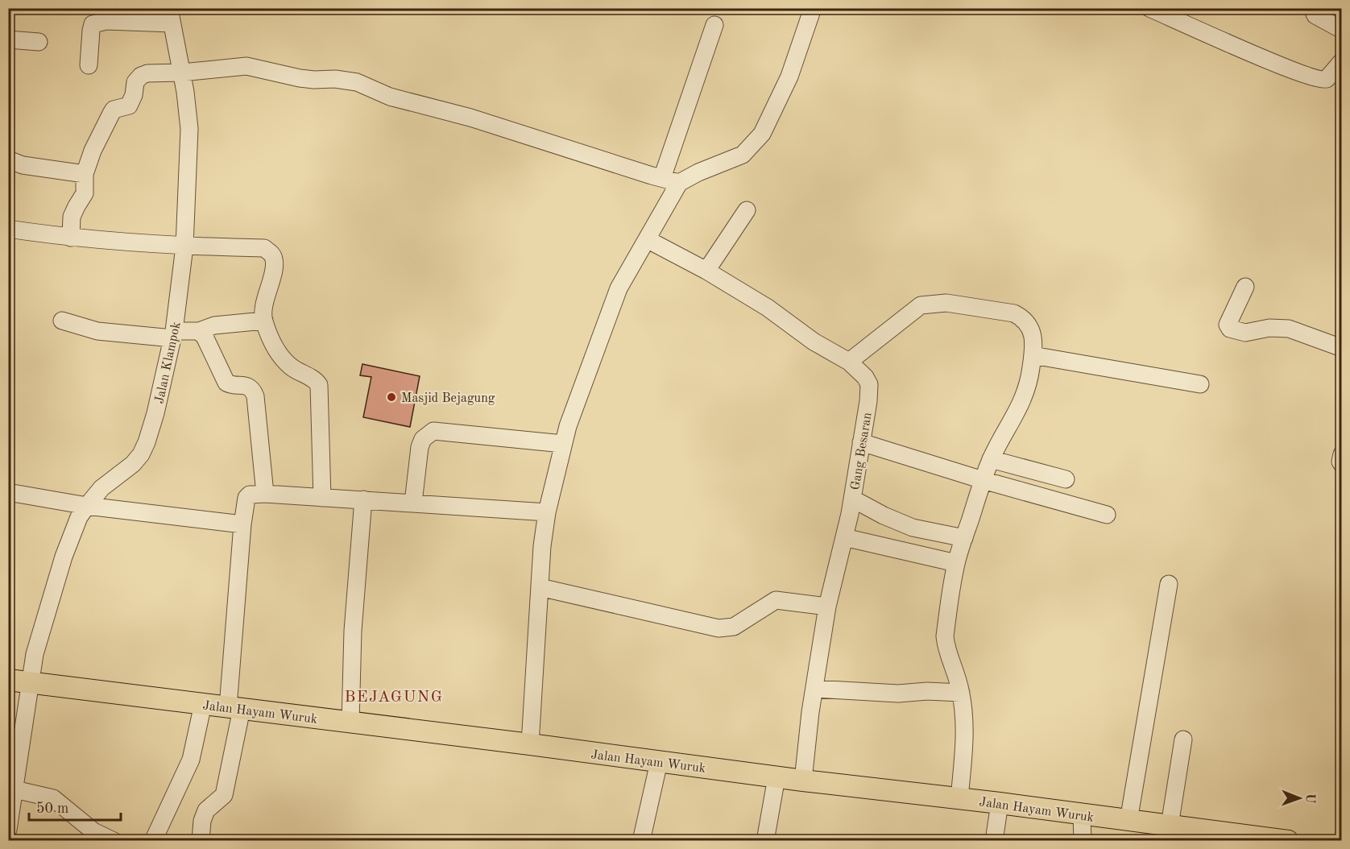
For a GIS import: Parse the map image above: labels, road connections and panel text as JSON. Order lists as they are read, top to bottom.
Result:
{
  "streets": {
    "main road": ["Jalan Hayam Wuruk"],
    "street": ["Jalan Klampok", "Gang Besaran"]
  },
  "crossings": [
    ["Jalan Klampok", "Jalan Hayam Wuruk"],
    ["Gang Besaran", "Jalan Hayam Wuruk"]
  ],
  "districts": ["BEJAGUNG"],
  "places": ["Masjid Bejagung"],
  "scale_bar": "50 m",
  "north": "right"
}
